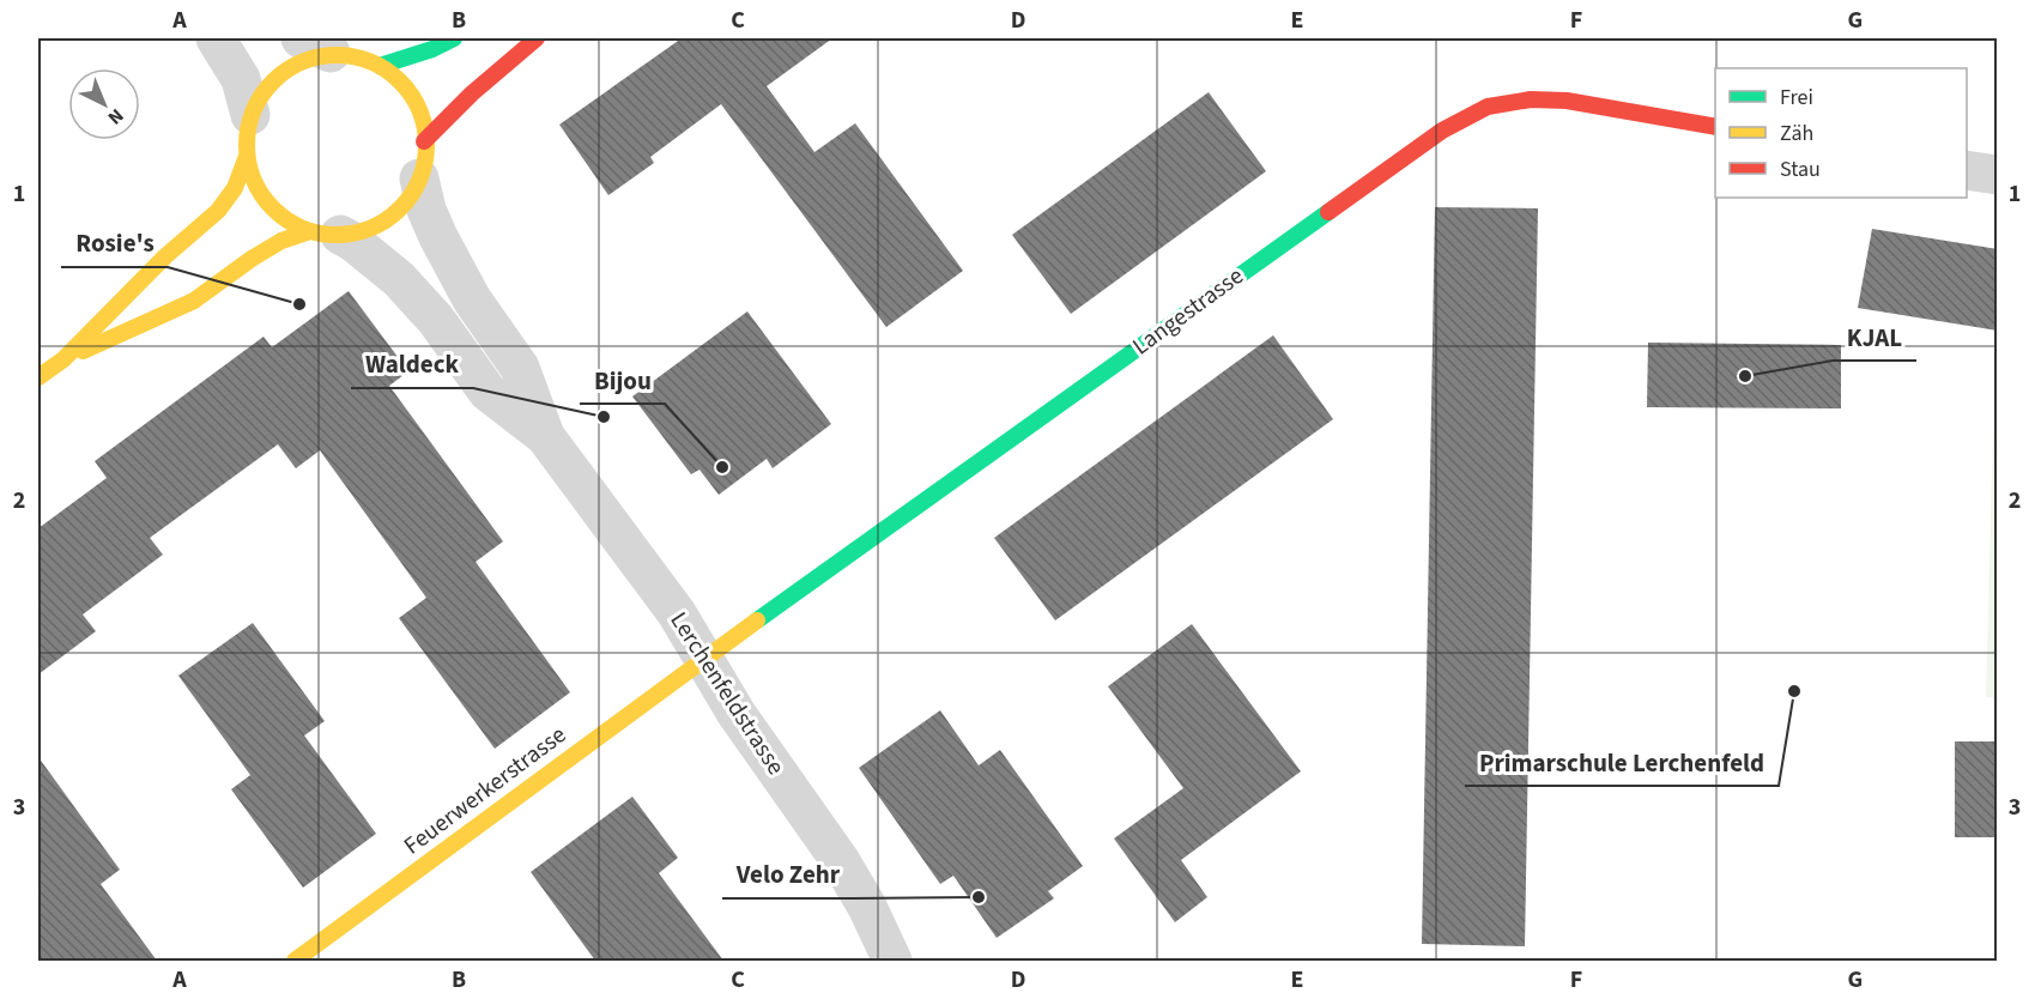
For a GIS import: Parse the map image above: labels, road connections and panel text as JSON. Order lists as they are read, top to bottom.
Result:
{
  "streets": {
    "street": ["Langestrasse", "Lerchenfeldstrasse", "Feuerwerkerstrasse"]
  },
  "crossings": [
    ["Langestrasse", "Lerchenfeldstrasse"],
    ["Langestrasse", "Feuerwerkerstrasse"],
    ["Lerchenfeldstrasse", "Feuerwerkerstrasse"]
  ],
  "places": [
    "Rosie's",
    "KJAL",
    "Waldeck",
    "Bijou",
    "Primarschule Lerchenfeld",
    "Velo Zehr"
  ],
  "legend": ["Frei", "Zäh", "Stau"],
  "north": "bottom right",
  "grid": {
    "columns": [
      "A",
      "B",
      "C",
      "D",
      "E",
      "F",
      "G"
    ],
    "rows": ["1", "2", "3"]
  }
}
